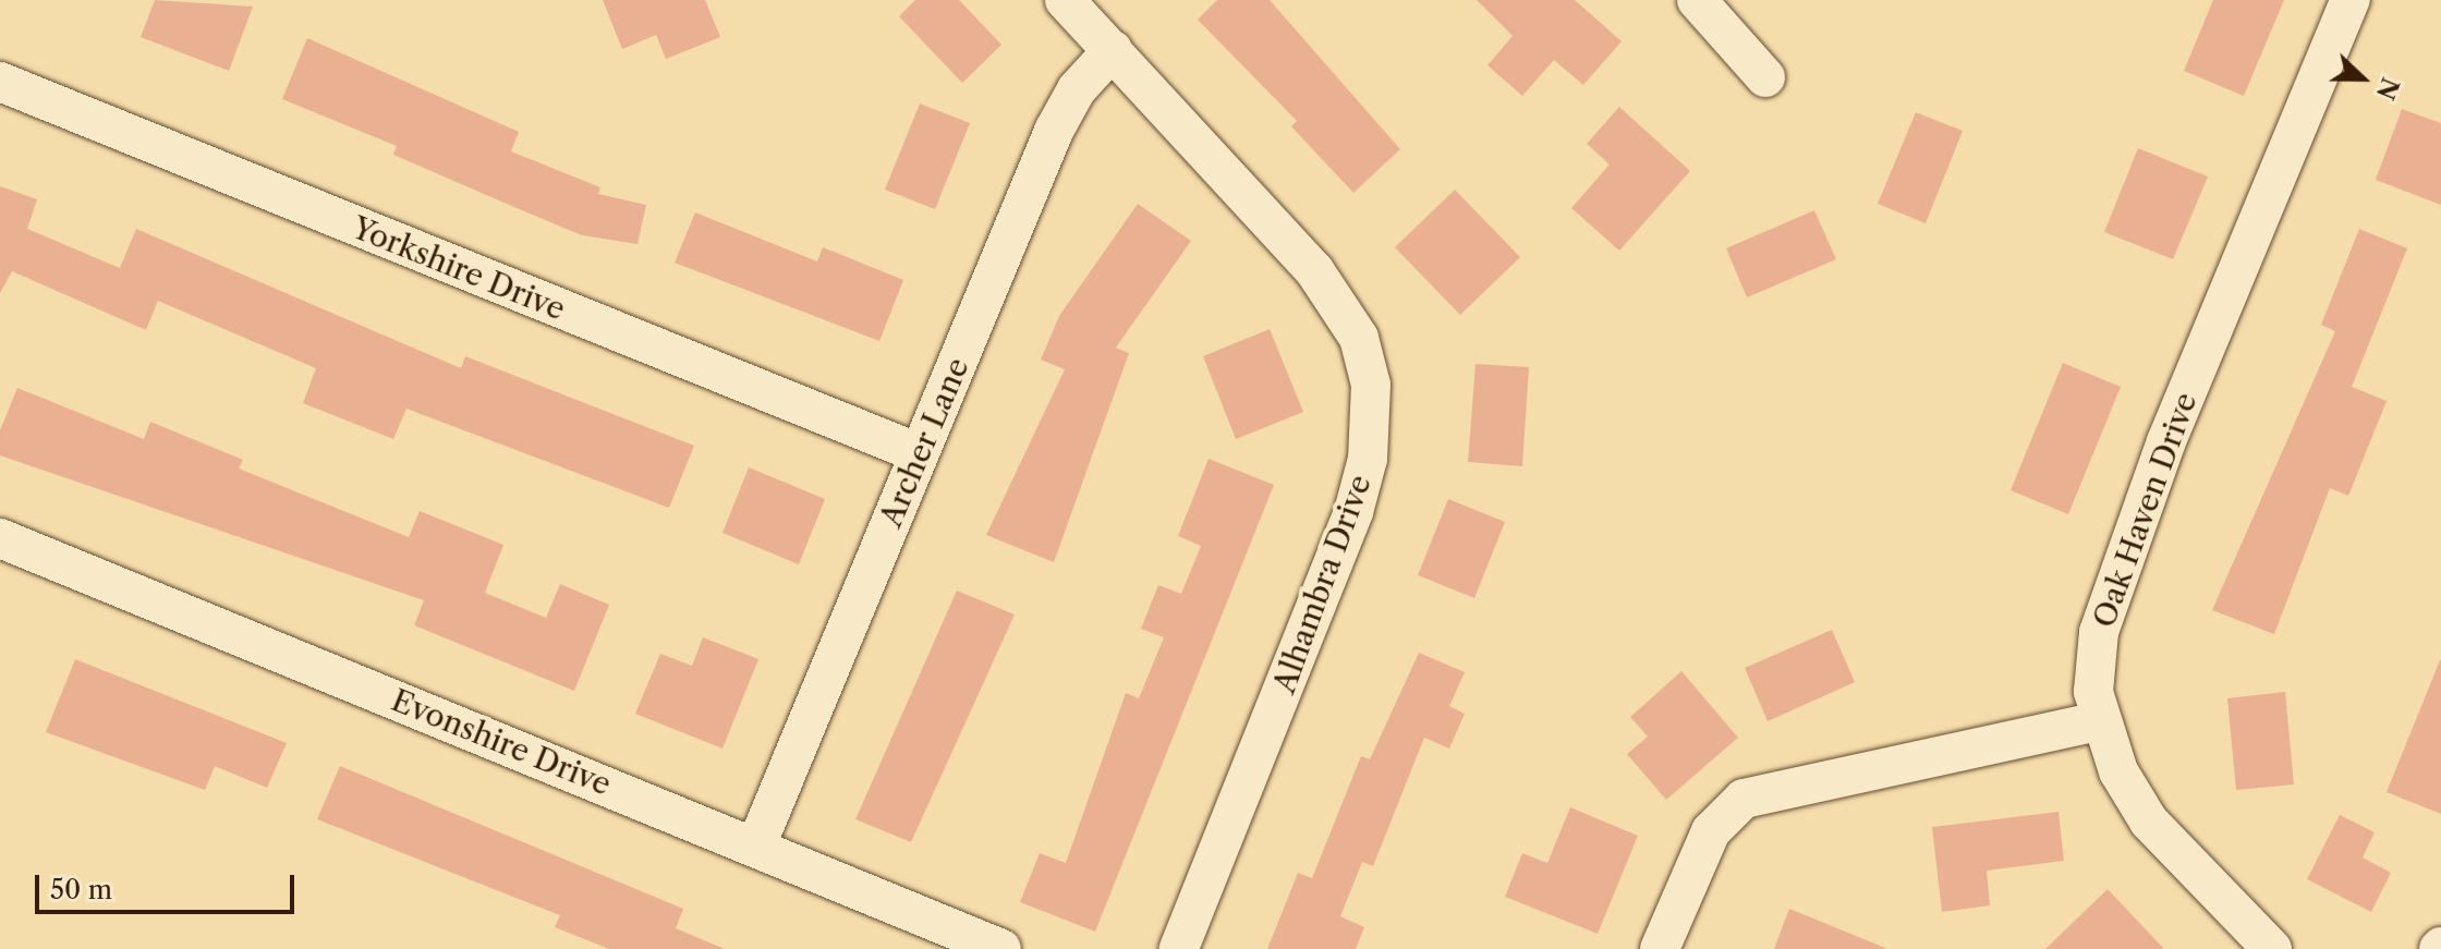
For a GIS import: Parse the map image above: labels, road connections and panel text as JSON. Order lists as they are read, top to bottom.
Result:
{
  "streets": {
    "street": [
      "Yorkshire Drive",
      "Archer Lane",
      "Oak Haven Drive",
      "Alhambra Drive",
      "Evonshire Drive"
    ]
  },
  "crossings": [
    ["Yorkshire Drive", "Archer Lane"],
    ["Archer Lane", "Alhambra Drive"],
    ["Archer Lane", "Evonshire Drive"]
  ],
  "scale_bar": "50 m",
  "north": "right"
}
